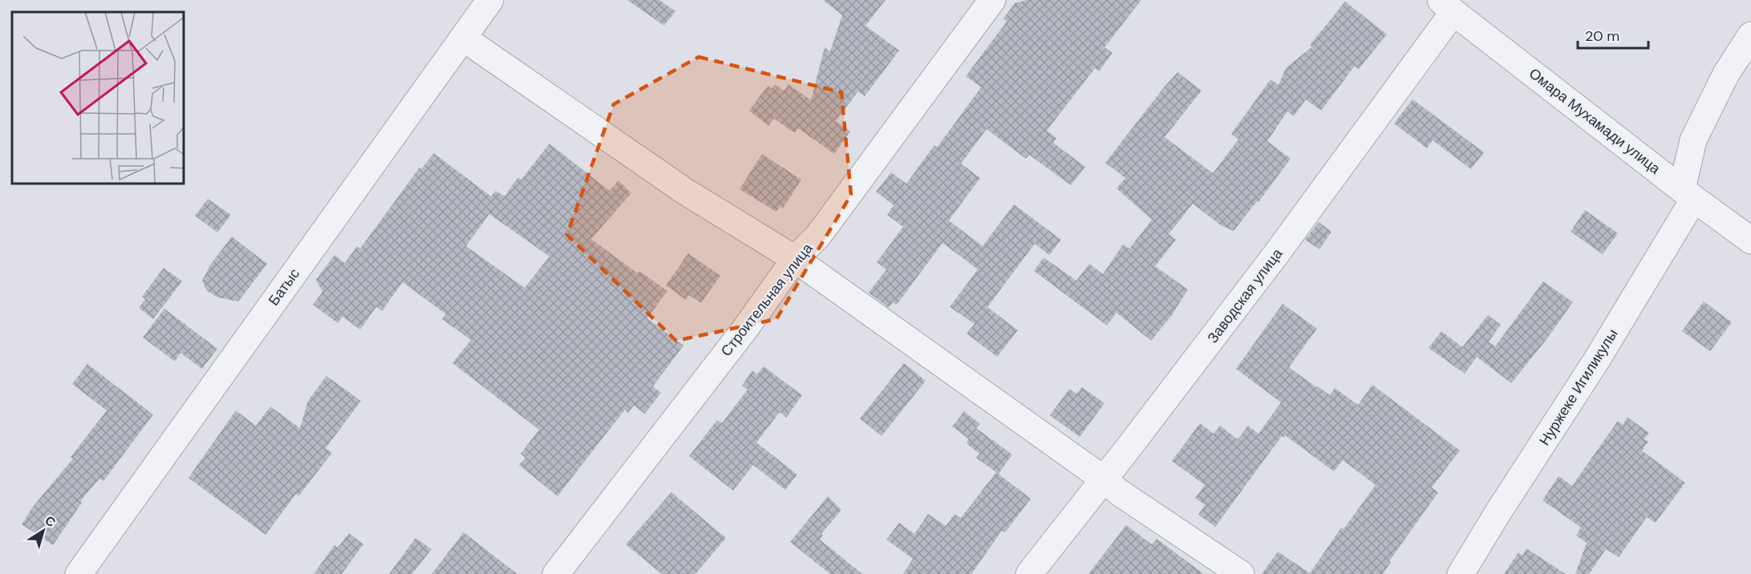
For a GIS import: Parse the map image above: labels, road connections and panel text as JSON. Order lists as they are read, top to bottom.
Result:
{
  "streets": {
    "street": [
      "Омара Мухамади улица",
      "Батыс",
      "Заводская улица",
      "Строительная улица",
      "Нуржеке Игиликулы"
    ]
  },
  "crossings": [
    ["Омара Мухамади улица", "Заводская улица"],
    ["Омара Мухамади улица", "Нуржеке Игиликулы"]
  ],
  "scale_bar": "20 m",
  "north": "top right"
}
